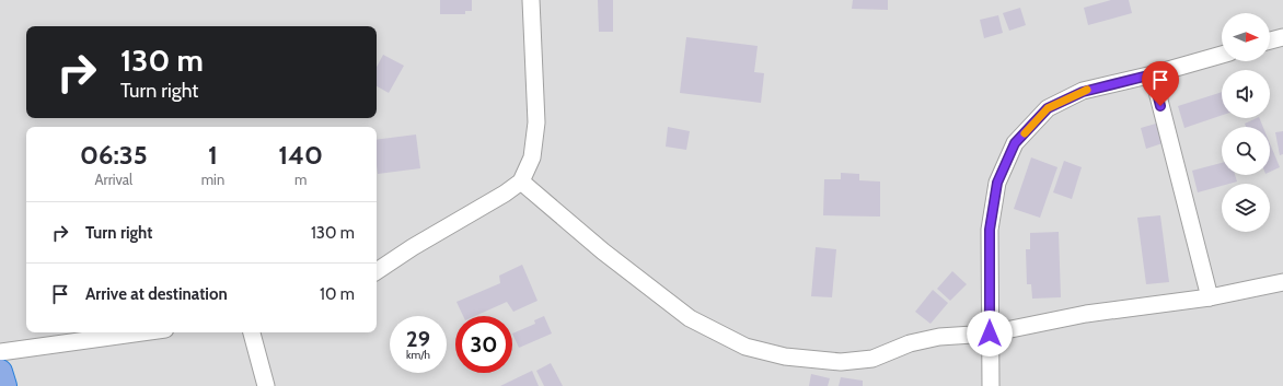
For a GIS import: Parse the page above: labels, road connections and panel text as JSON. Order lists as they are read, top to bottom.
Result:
{
  "north": "right",
  "page": {
    "turn": ["130 m", "Turn right"],
    "eta": [
      "06:35",
      "Arrival",
      "1",
      "min",
      "140",
      "m"
    ],
    "list": [
      {
        "name": "Turn right",
        "value": "130 m"
      },
      {
        "name": "Arrive at destination",
        "value": "10 m"
      }
    ],
    "speed": "29 km/h",
    "limit": "30"
  }
}
